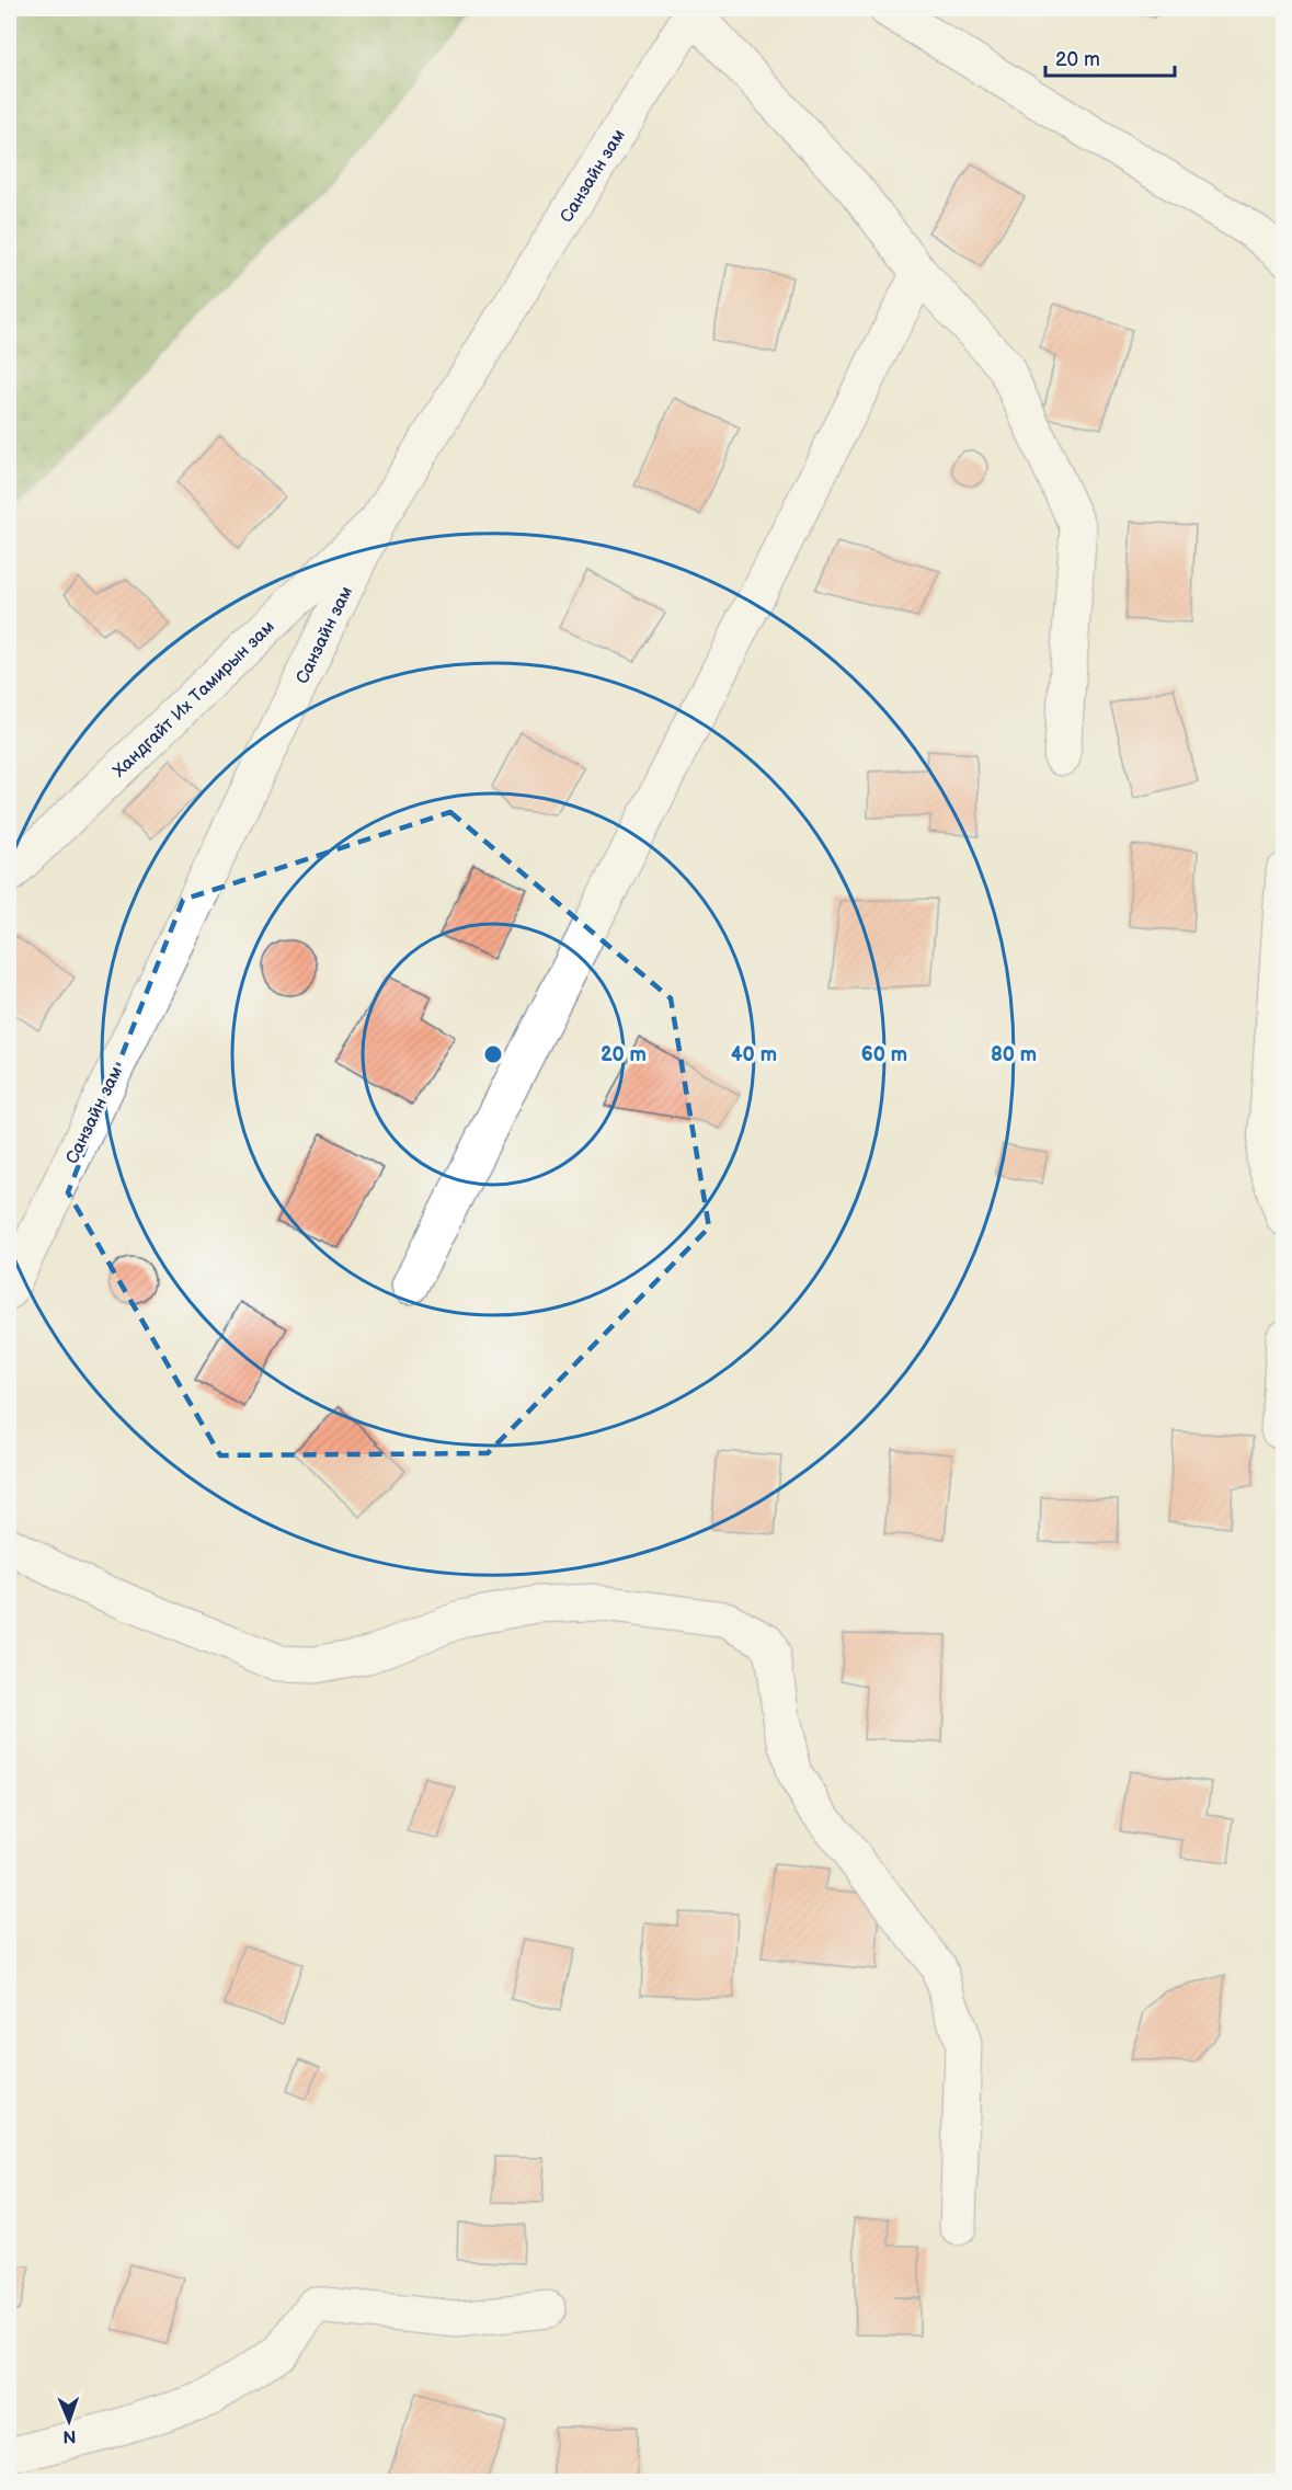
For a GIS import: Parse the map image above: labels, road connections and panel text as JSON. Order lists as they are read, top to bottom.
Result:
{
  "streets": {
    "street": ["Санзайн зам", "Хандгайт Их Тамирын зам"]
  },
  "crossings": [
    ["Санзайн зам", "Хандгайт Их Тамирын зам"]
  ],
  "scale_bar": "20 m",
  "north": "bottom",
  "rings": [
    "20 m",
    "40 m",
    "60 m",
    "80 m"
  ]
}
